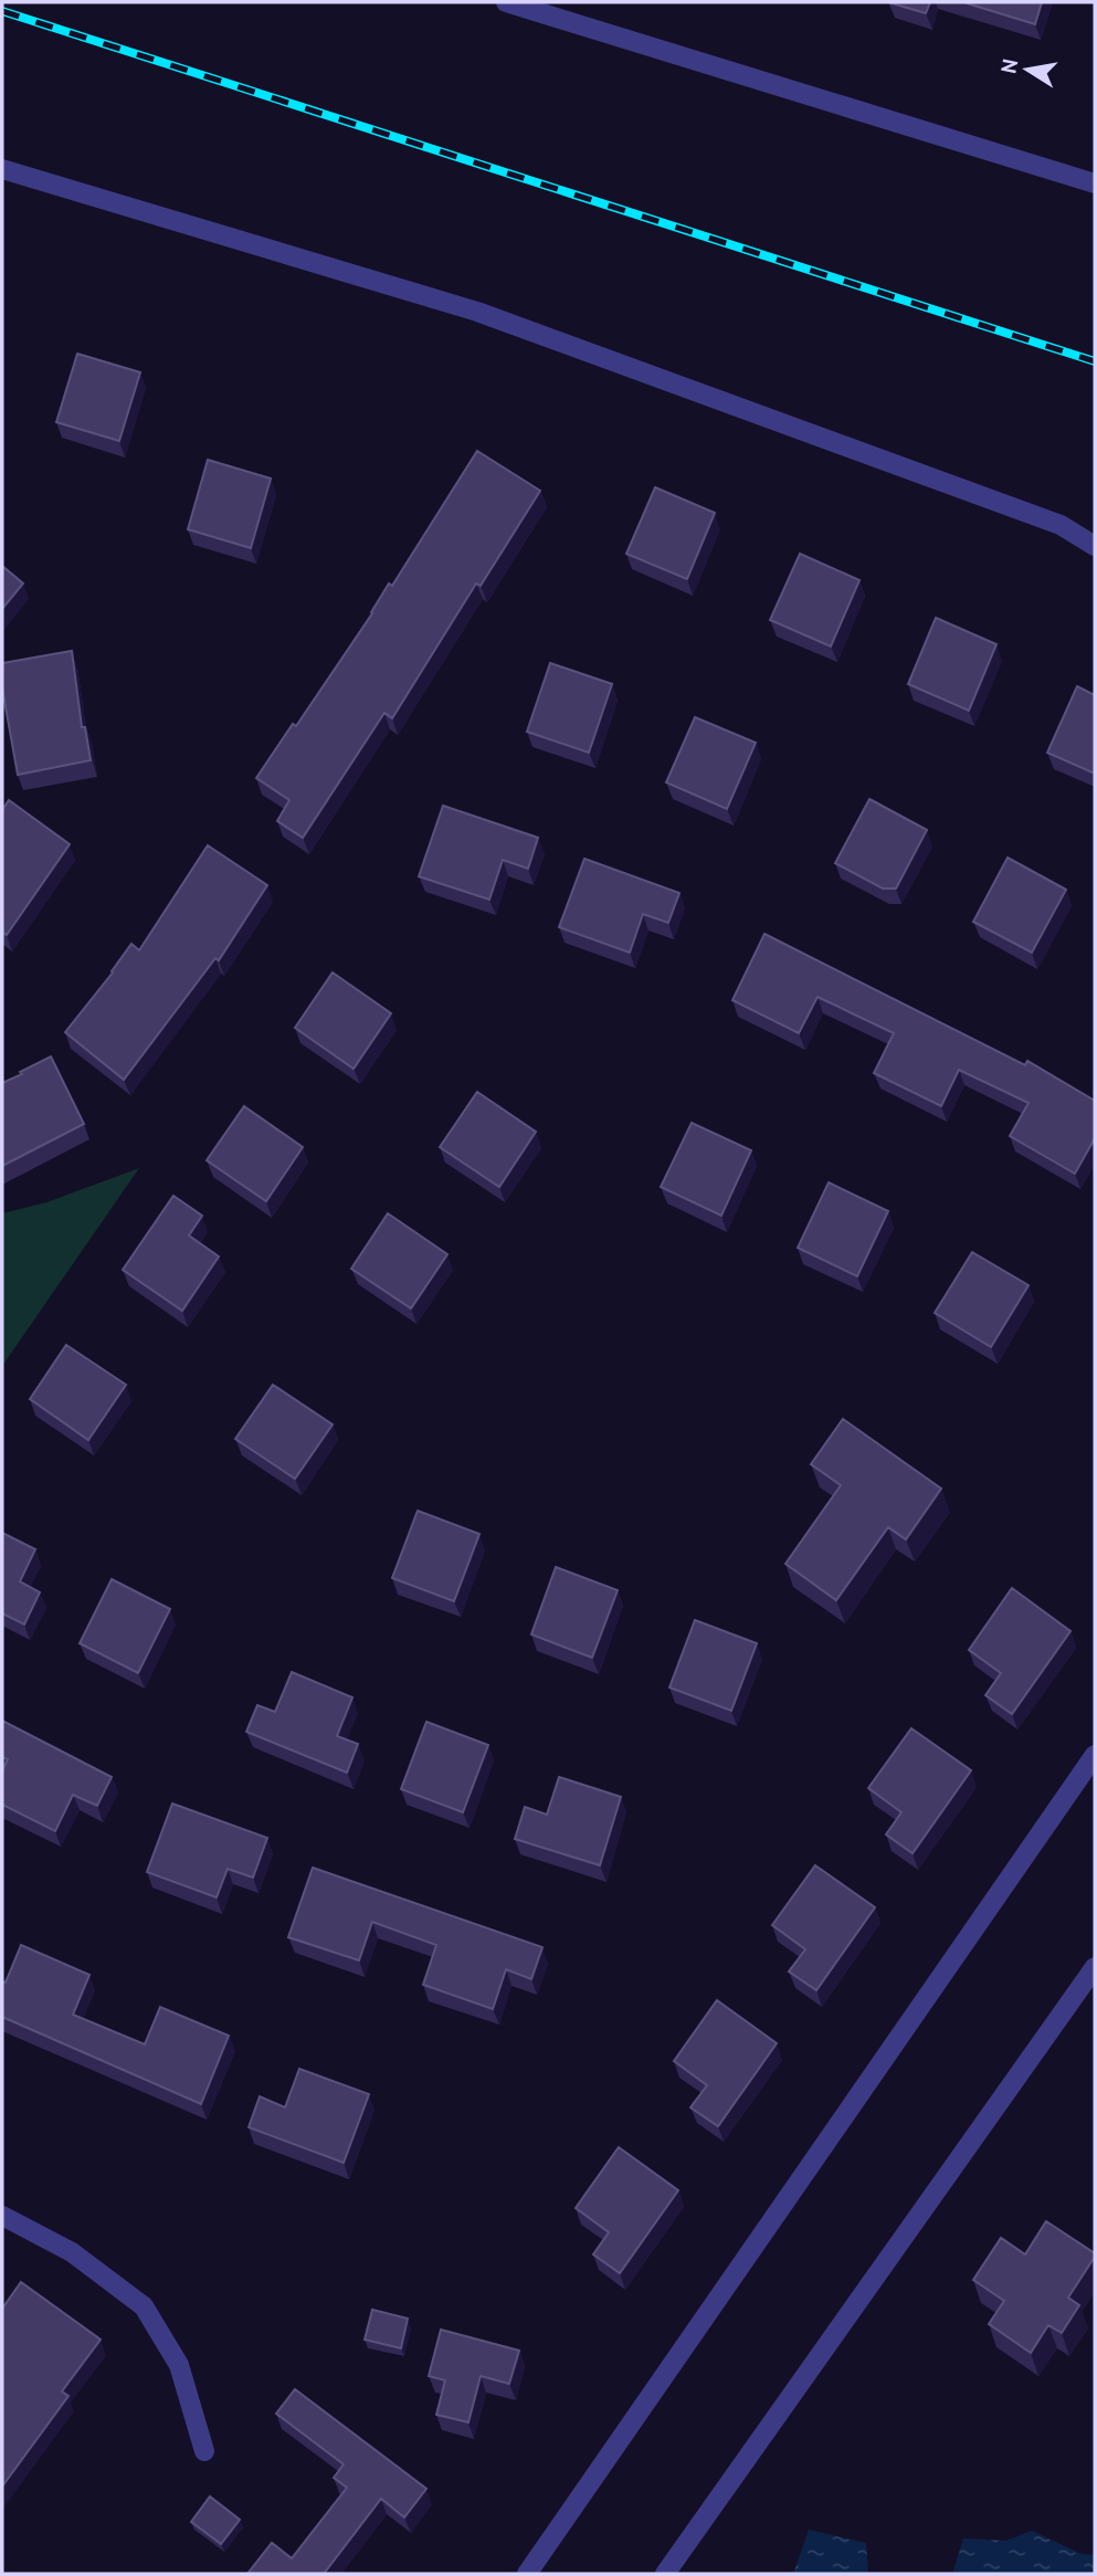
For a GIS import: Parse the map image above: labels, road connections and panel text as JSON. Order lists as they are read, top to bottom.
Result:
{
  "north": "left"
}
